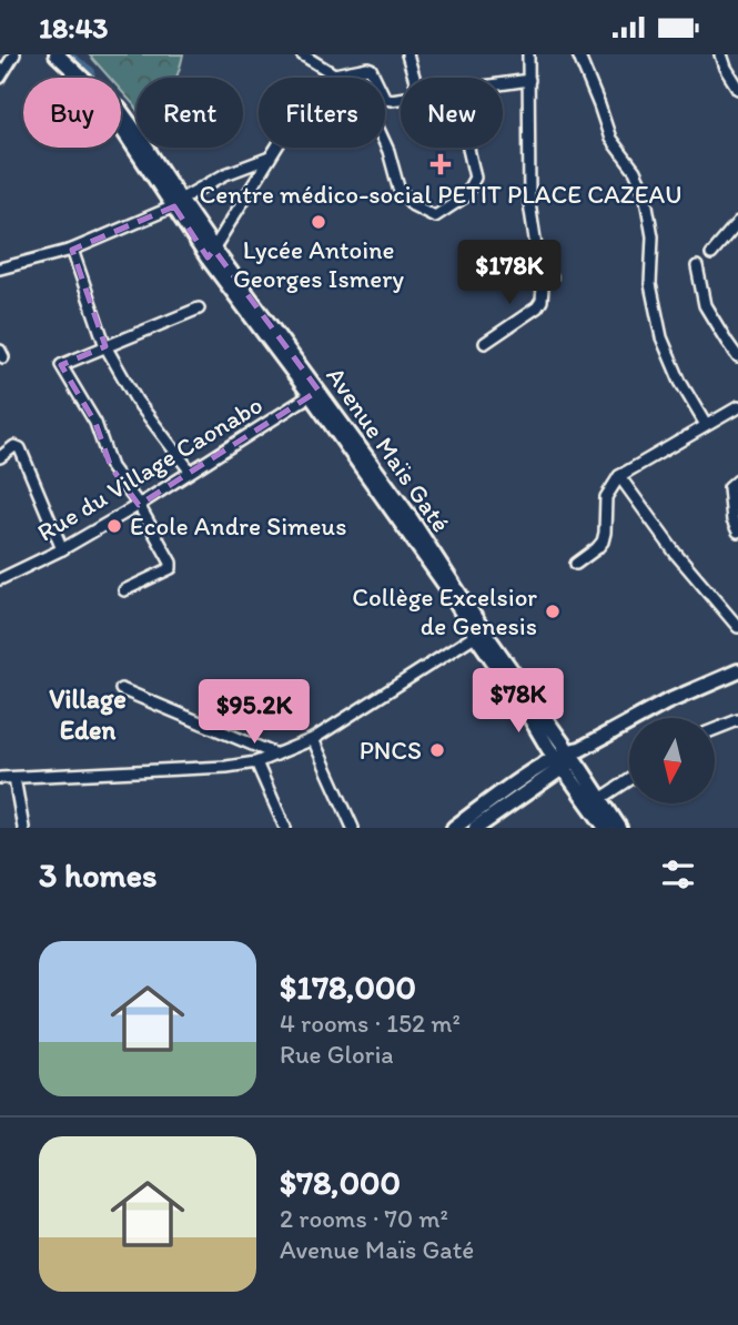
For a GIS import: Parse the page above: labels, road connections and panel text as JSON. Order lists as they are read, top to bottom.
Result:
{
  "streets": {
    "street": ["Avenue Maïs Gaté", "Rue du Village Caonabo"]
  },
  "crossings": [
    ["Avenue Maïs Gaté", "Rue du Village Caonabo"]
  ],
  "districts": ["Village Eden"],
  "places": {
    "health": ["Centre médico-social PETIT PLACE CAZEAU"],
    "other": [
      "Lycée Antoine Georges Ismery",
      "Ecole Andre Simeus",
      "Collège Excelsior de Genesis",
      "PNCS"
    ]
  },
  "north": "bottom",
  "page": {
    "status": "18:43",
    "chip": [
      "Buy",
      "Rent",
      "Filters",
      "New"
    ],
    "price": ["$178K", "$78K", "$95.2K"],
    "heading": "3 homes",
    "list": [
      {
        "name": "$178,000",
        "note": "4 rooms · 152 m² · Rue Gloria"
      },
      {
        "name": "$78,000",
        "note": "2 rooms · 70 m² · Avenue Maïs Gaté"
      }
    ]
  }
}
